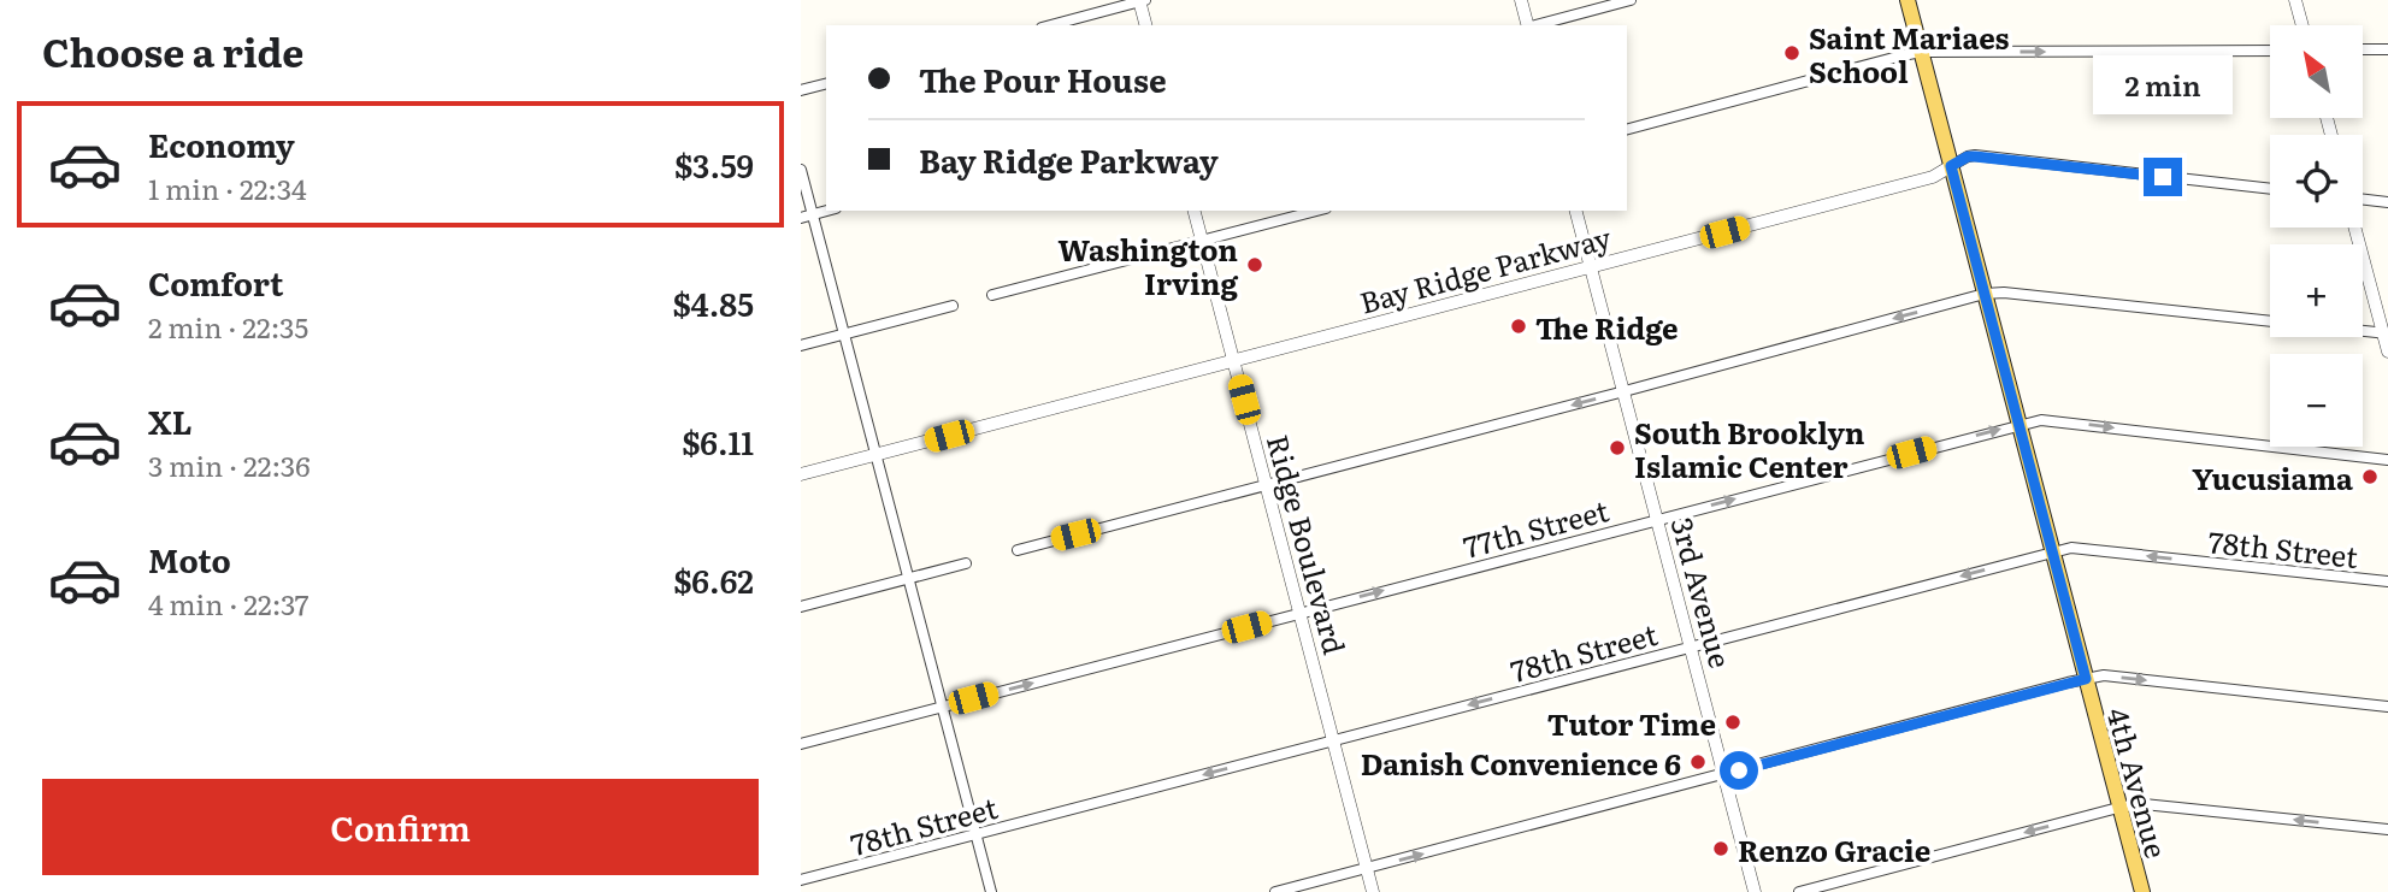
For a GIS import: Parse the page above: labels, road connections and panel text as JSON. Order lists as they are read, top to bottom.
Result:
{
  "streets": {
    "main road": ["4th Avenue"],
    "street": [
      "Bay Ridge Parkway",
      "77th Street",
      "Ridge Boulevard",
      "78th Street",
      "3rd Avenue"
    ]
  },
  "crossings": [
    ["Bay Ridge Parkway", "Ridge Boulevard"],
    ["Bay Ridge Parkway", "3rd Avenue"],
    ["Bay Ridge Parkway", "4th Avenue"],
    ["77th Street", "Ridge Boulevard"],
    ["77th Street", "3rd Avenue"],
    ["77th Street", "4th Avenue"],
    ["Ridge Boulevard", "78th Street"],
    ["78th Street", "3rd Avenue"],
    ["78th Street", "4th Avenue"]
  ],
  "one_way": ["77th Street", "78th Street"],
  "places": [
    "Saint Mariaes School",
    "Washington Irving",
    "The Ridge",
    "South Brooklyn Islamic Center",
    "Yucusiama",
    "Tutor Time",
    "Danish Convenience 6",
    "Renzo Gracie"
  ],
  "north": "top left",
  "page": {
    "heading": "Choose a ride",
    "map_buttons": ["+", "−"],
    "banner": ["The Pour House", "Bay Ridge Parkway"],
    "bubble": "2 min",
    "list": [
      {
        "name": "Economy",
        "note": "1 min · 22:34",
        "value": "$3.59"
      },
      {
        "name": "Comfort",
        "note": "2 min · 22:35",
        "value": "$4.85"
      },
      {
        "name": "XL",
        "note": "3 min · 22:36",
        "value": "$6.11"
      },
      {
        "name": "Moto",
        "note": "4 min · 22:37",
        "value": "$6.62"
      }
    ],
    "buttons": "Confirm"
  }
}
